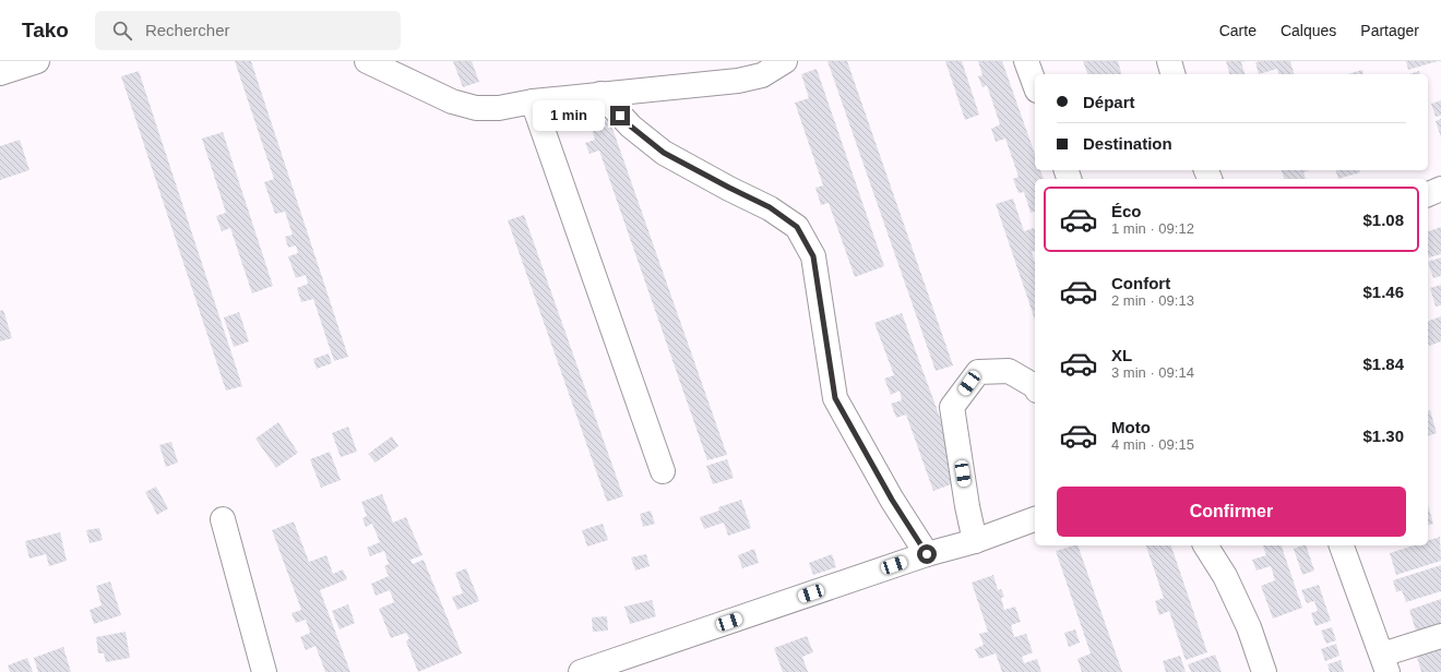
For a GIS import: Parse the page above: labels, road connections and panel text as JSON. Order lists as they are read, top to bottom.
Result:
{
  "page": {
    "header": "Tako",
    "search": "Rechercher",
    "nav": ["Carte", "Calques", "Partager"],
    "banner": ["Départ", "Destination"],
    "bubble": "1 min",
    "list": [
      {
        "name": "Éco",
        "note": "1 min · 09:12",
        "value": "$1.08"
      },
      {
        "name": "Confort",
        "note": "2 min · 09:13",
        "value": "$1.46"
      },
      {
        "name": "XL",
        "note": "3 min · 09:14",
        "value": "$1.84"
      },
      {
        "name": "Moto",
        "note": "4 min · 09:15",
        "value": "$1.30"
      }
    ],
    "buttons": "Confirmer"
  }
}
